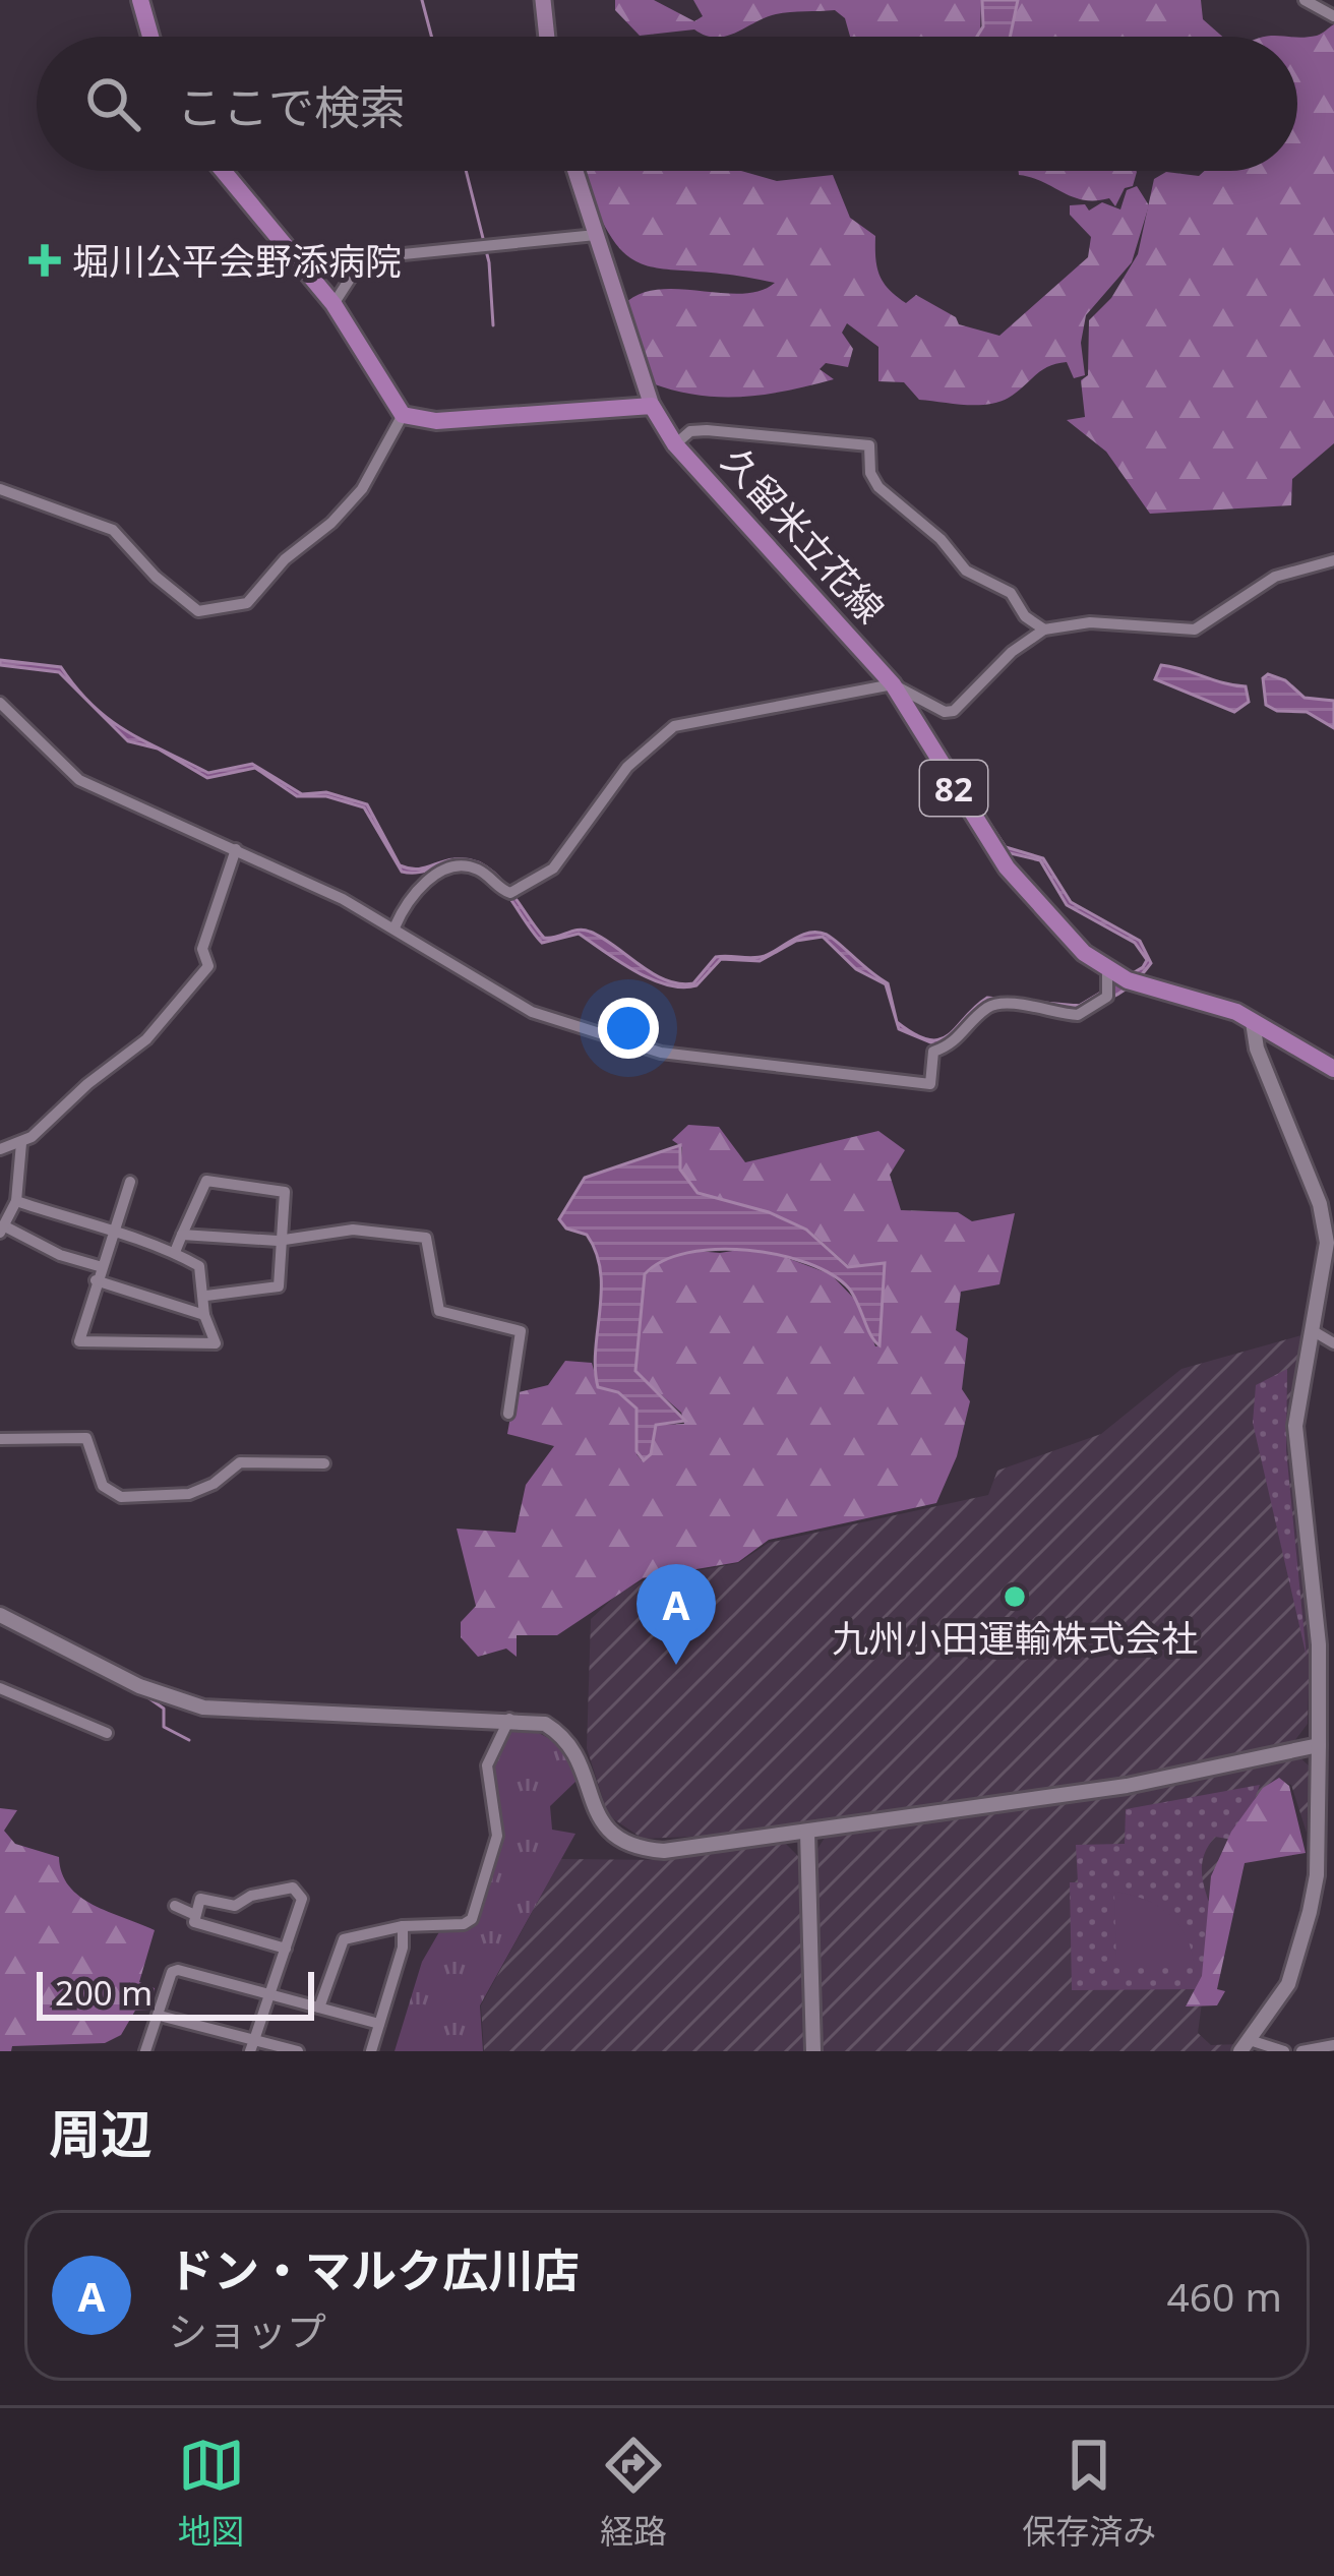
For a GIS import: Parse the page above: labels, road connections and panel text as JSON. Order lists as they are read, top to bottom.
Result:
{
  "streets": {
    "main road": ["久留米立花線", "82"]
  },
  "places": {
    "health": ["堀川公平会野添病院"],
    "other": ["九州小田運輸株式会社"]
  },
  "scale_bar": "200 m",
  "page": {
    "search": "ここで検索",
    "pins": "A",
    "scale": "200 m",
    "heading": "周辺",
    "list": [
      {
        "mark": "A",
        "name": "ドン・マルク広川店",
        "note": "ショップ",
        "value": "460 m"
      }
    ],
    "nav": ["地図", "経路", "保存済み"]
  }
}
